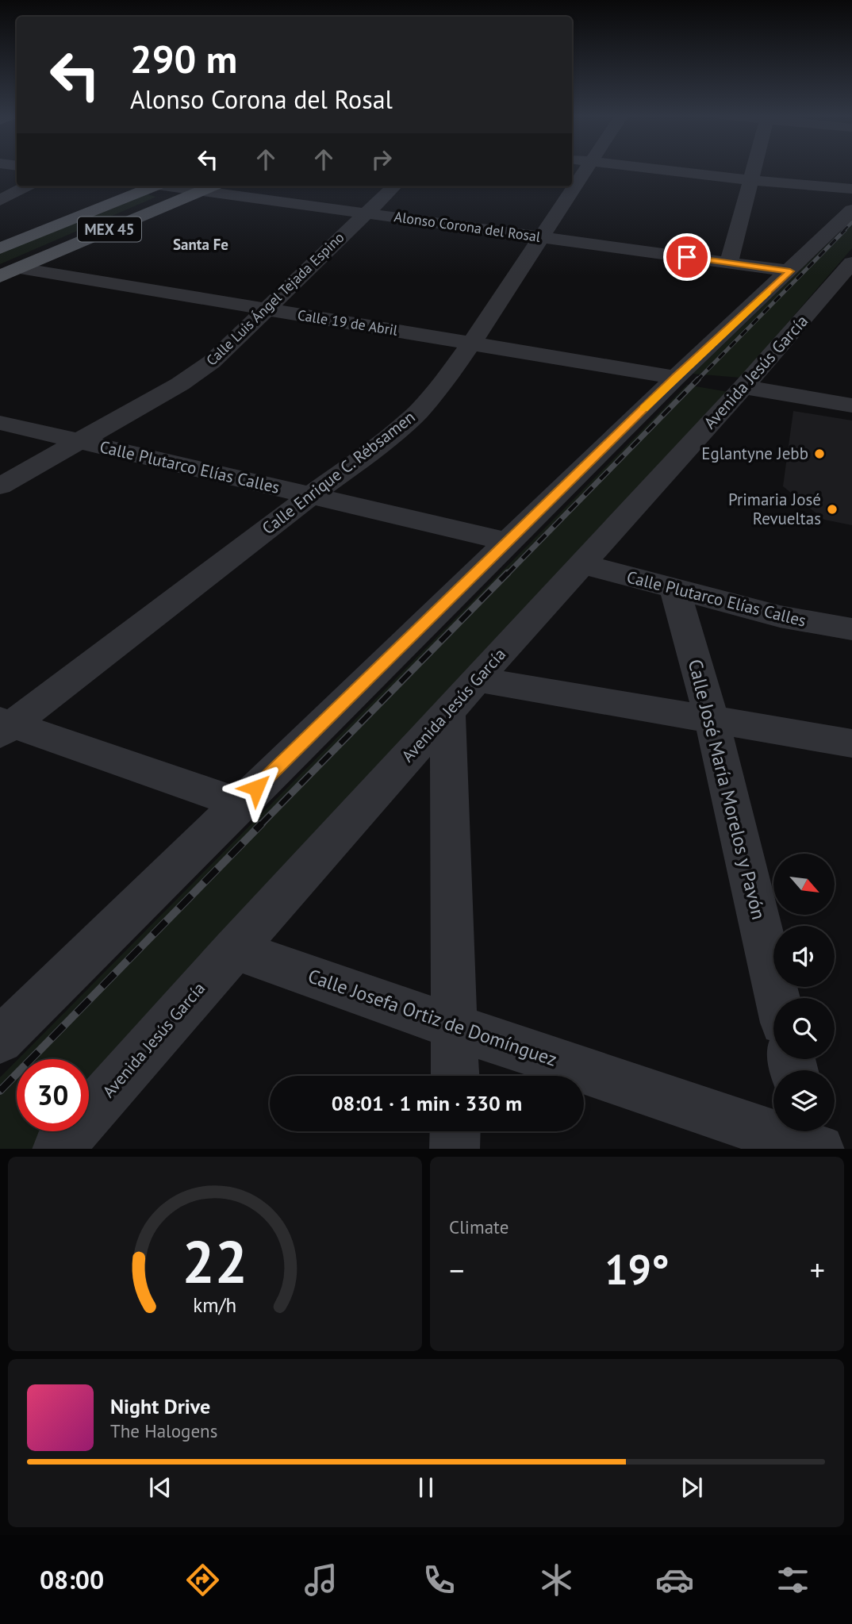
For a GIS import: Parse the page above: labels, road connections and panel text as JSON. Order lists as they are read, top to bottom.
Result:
{
  "streets": {
    "main road": ["MEX 45"],
    "street": [
      "Alonso Corona del Rosal",
      "Calle Luis Ángel Tejada Espino",
      "Calle 19 de Abril",
      "Avenida Jesús García",
      "Calle Plutarco Elías Calles",
      "Calle Enrique C. Rébsamen",
      "Calle José María Morelos y Pavón",
      "Calle Josefa Ortiz de Domínguez"
    ]
  },
  "crossings": [
    ["Alonso Corona del Rosal", "MEX 45"],
    ["Alonso Corona del Rosal", "Calle Luis Ángel Tejada Espino"],
    ["Alonso Corona del Rosal", "Calle Enrique C. Rébsamen"],
    ["MEX 45", "Calle 19 de Abril"],
    ["Calle Luis Ángel Tejada Espino", "Calle 19 de Abril"],
    ["Calle Luis Ángel Tejada Espino", "Calle Plutarco Elías Calles"],
    ["Calle 19 de Abril", "Calle Enrique C. Rébsamen"],
    ["Avenida Jesús García", "Calle Plutarco Elías Calles"],
    ["Avenida Jesús García", "Calle Josefa Ortiz de Domínguez"],
    ["Calle Plutarco Elías Calles", "Calle Enrique C. Rébsamen"],
    ["Calle Plutarco Elías Calles", "Calle José María Morelos y Pavón"]
  ],
  "districts": ["Santa Fe"],
  "places": ["Eglantyne Jebb", "Primaria José Revueltas"],
  "north": "bottom right",
  "page": {
    "turn": ["290 m", "Alonso Corona del Rosal"],
    "limit": "30",
    "trip": "08:01 · 1 min · 330 m",
    "tile": "Climate",
    "heat": ["−", "19°", "+"],
    "song": ["Night Drive", "The Halogens"],
    "tabs": "08:00",
    "gauge": ["22", "km/h"]
  }
}
